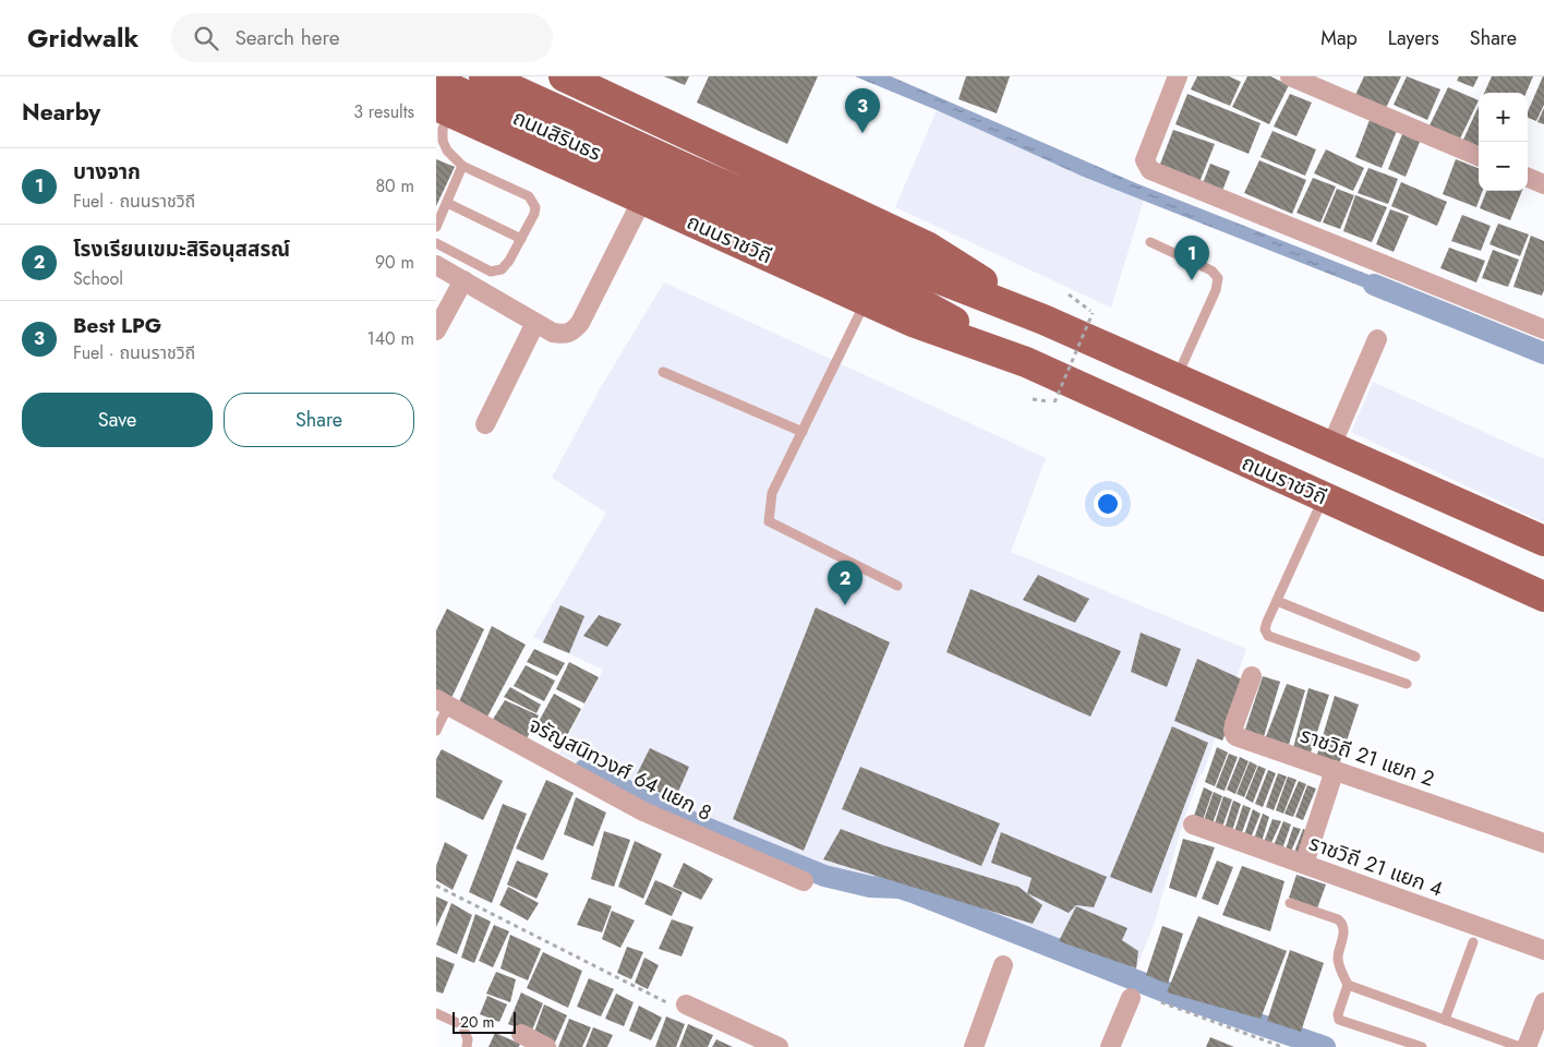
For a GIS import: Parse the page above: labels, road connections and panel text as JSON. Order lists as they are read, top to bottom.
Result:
{
  "streets": {
    "main road": ["ถนนสิรินธร", "ถนนราชวิถี"],
    "street": ["ราชวิถี 21 แยก 2", "จรัญสนิทวงศ์ 64 แยก 8", "ราชวิถี 21 แยก 4"]
  },
  "crossings": [
    ["ถนนสิรินธร", "ถนนราชวิถี"]
  ],
  "scale_bar": "20 m",
  "page": {
    "header": "Gridwalk",
    "search": "Search here",
    "nav": ["Map", "Layers", "Share"],
    "heading": ["Nearby", "3 results"],
    "pins": ["3", "1", "2"],
    "map_buttons": ["+", "−"],
    "list": [
      {
        "mark": "1",
        "name": "บางจาก",
        "note": "Fuel · ถนนราชวิถี",
        "value": "80 m"
      },
      {
        "mark": "2",
        "name": "โรงเรียนเขมะสิริอนุสสรณ์",
        "note": "School",
        "value": "90 m"
      },
      {
        "mark": "3",
        "name": "Best LPG",
        "note": "Fuel · ถนนราชวิถี",
        "value": "140 m"
      }
    ],
    "buttons": ["Save", "Share"],
    "scale": "20 m"
  }
}
